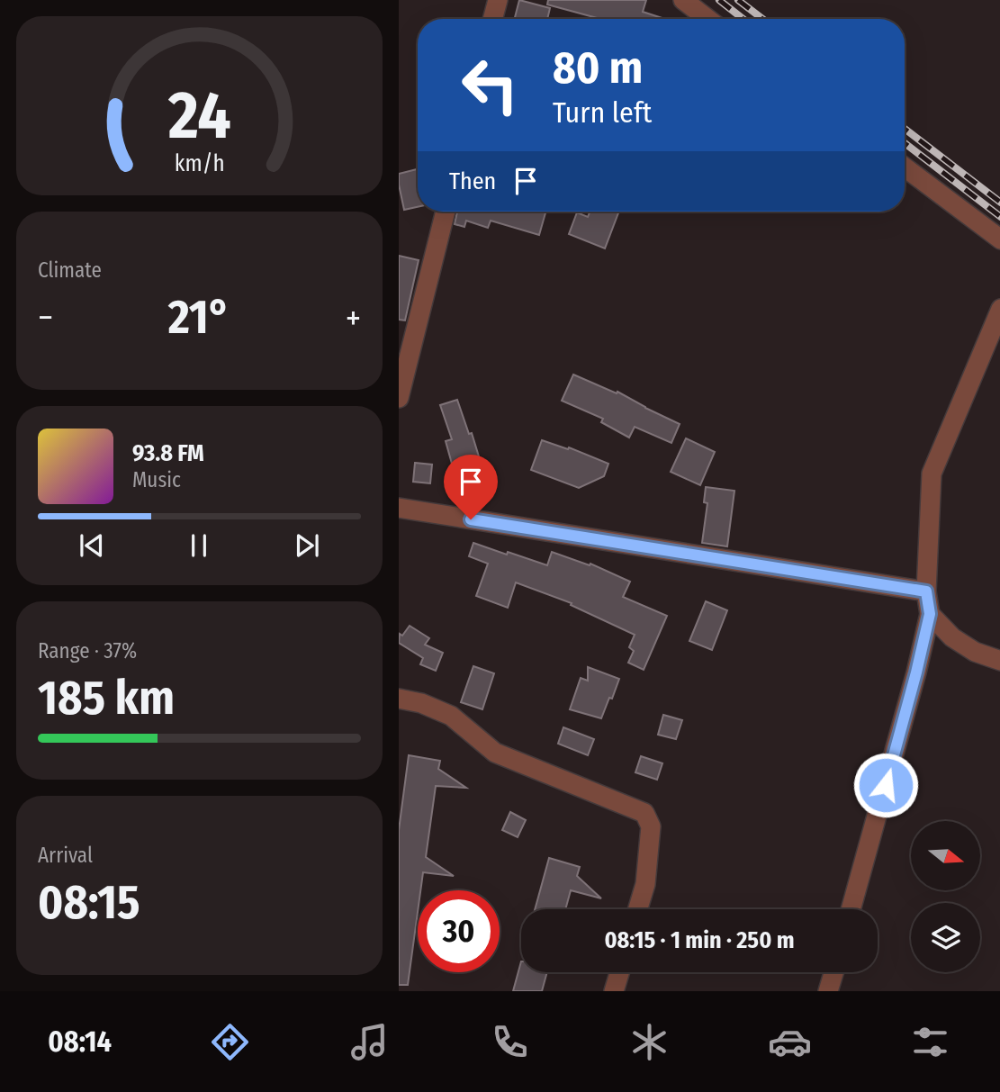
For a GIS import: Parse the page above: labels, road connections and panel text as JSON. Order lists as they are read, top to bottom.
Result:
{
  "north": "right",
  "page": {
    "turn": ["80 m", "Turn left"],
    "then": "Then",
    "tile": [
      "Climate",
      ["Range · 37%", "185 km"],
      ["Arrival", "08:15"]
    ],
    "heat": ["−", "21°", "+"],
    "song": ["93.8 FM", "Music"],
    "limit": "30",
    "trip": "08:15 · 1 min · 250 m",
    "tabs": "08:14",
    "gauge": ["24", "km/h"]
  }
}
